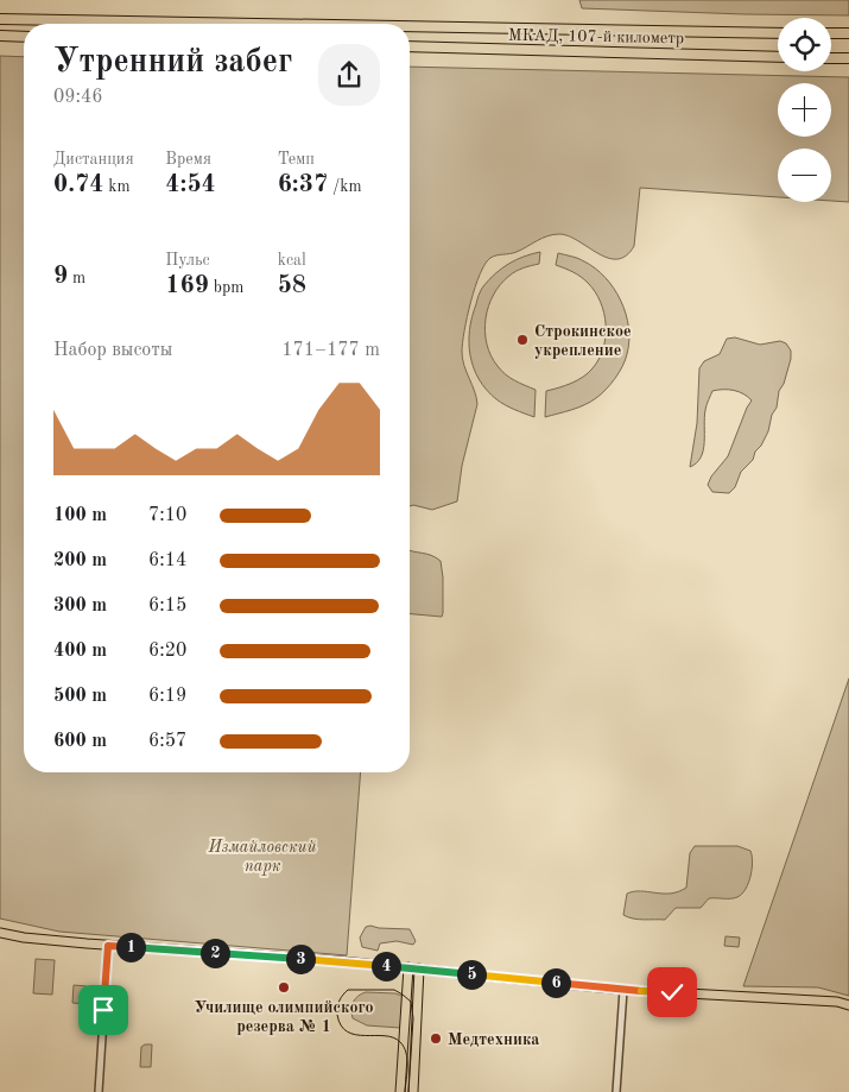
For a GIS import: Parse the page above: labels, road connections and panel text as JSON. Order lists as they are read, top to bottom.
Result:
{
  "streets": {
    "highway": ["МКАД, 107-й километр"]
  },
  "parks": ["Измайловский парк"],
  "places": ["Строкинское укрепление", "Училище олимпийского резерва № 1", "Медтехника"],
  "page": {
    "map_buttons": ["+", "−"],
    "heading": ["Утренний забег", "09:46"],
    "stats": [
      ["Дистанция", "0.74 km"],
      ["Время", "4:54"],
      ["Темп", "6:37 /km"],
      ["9 m"],
      ["Пульс", "169 bpm"],
      ["kcal", "58"]
    ],
    "chart": ["Набор высоты", "171–177 m"],
    "list": [
      {
        "name": "100 m",
        "note": "7:10"
      },
      {
        "name": "200 m",
        "note": "6:14"
      },
      {
        "name": "300 m",
        "note": "6:15"
      },
      {
        "name": "400 m",
        "note": "6:20"
      },
      {
        "name": "500 m",
        "note": "6:19"
      },
      {
        "name": "600 m",
        "note": "6:57"
      }
    ],
    "pins": [
      "1",
      "2",
      "3",
      "4",
      "5",
      "6"
    ]
  }
}
